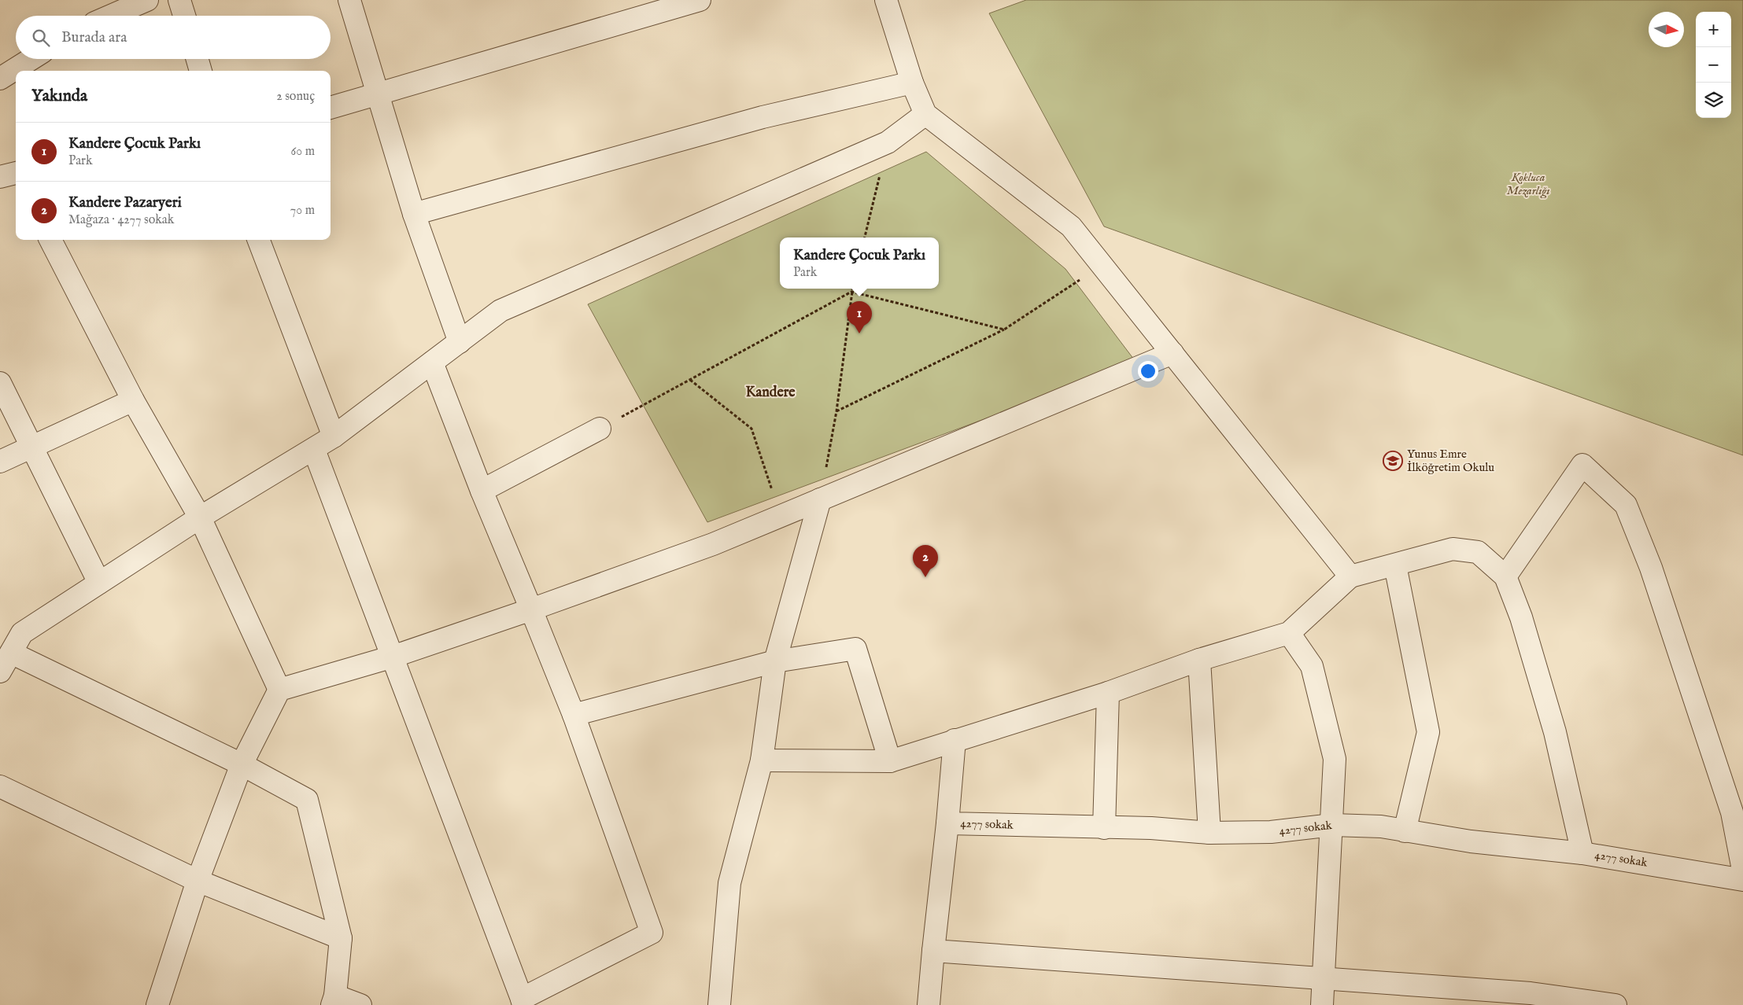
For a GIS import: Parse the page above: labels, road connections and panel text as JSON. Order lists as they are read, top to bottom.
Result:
{
  "streets": {
    "street": ["4277 sokak"]
  },
  "districts": ["Kandere"],
  "parks": ["Kokluca Mezarlığı"],
  "places": {
    "school or university": ["Yunus Emre İlköğretim Okulu"]
  },
  "north": "right",
  "page": {
    "map_buttons": ["+", "−"],
    "search": "Burada ara",
    "heading": ["Yakında", "2 sonuç"],
    "list": [
      {
        "mark": "1",
        "name": "Kandere Çocuk Parkı",
        "note": "Park",
        "value": "60 m"
      },
      {
        "mark": "2",
        "name": "Kandere Pazaryeri",
        "note": "Mağaza · 4277 sokak",
        "value": "70 m"
      }
    ],
    "popup": ["Kandere Çocuk Parkı", "Park"],
    "pins": ["1", "2"]
  }
}
